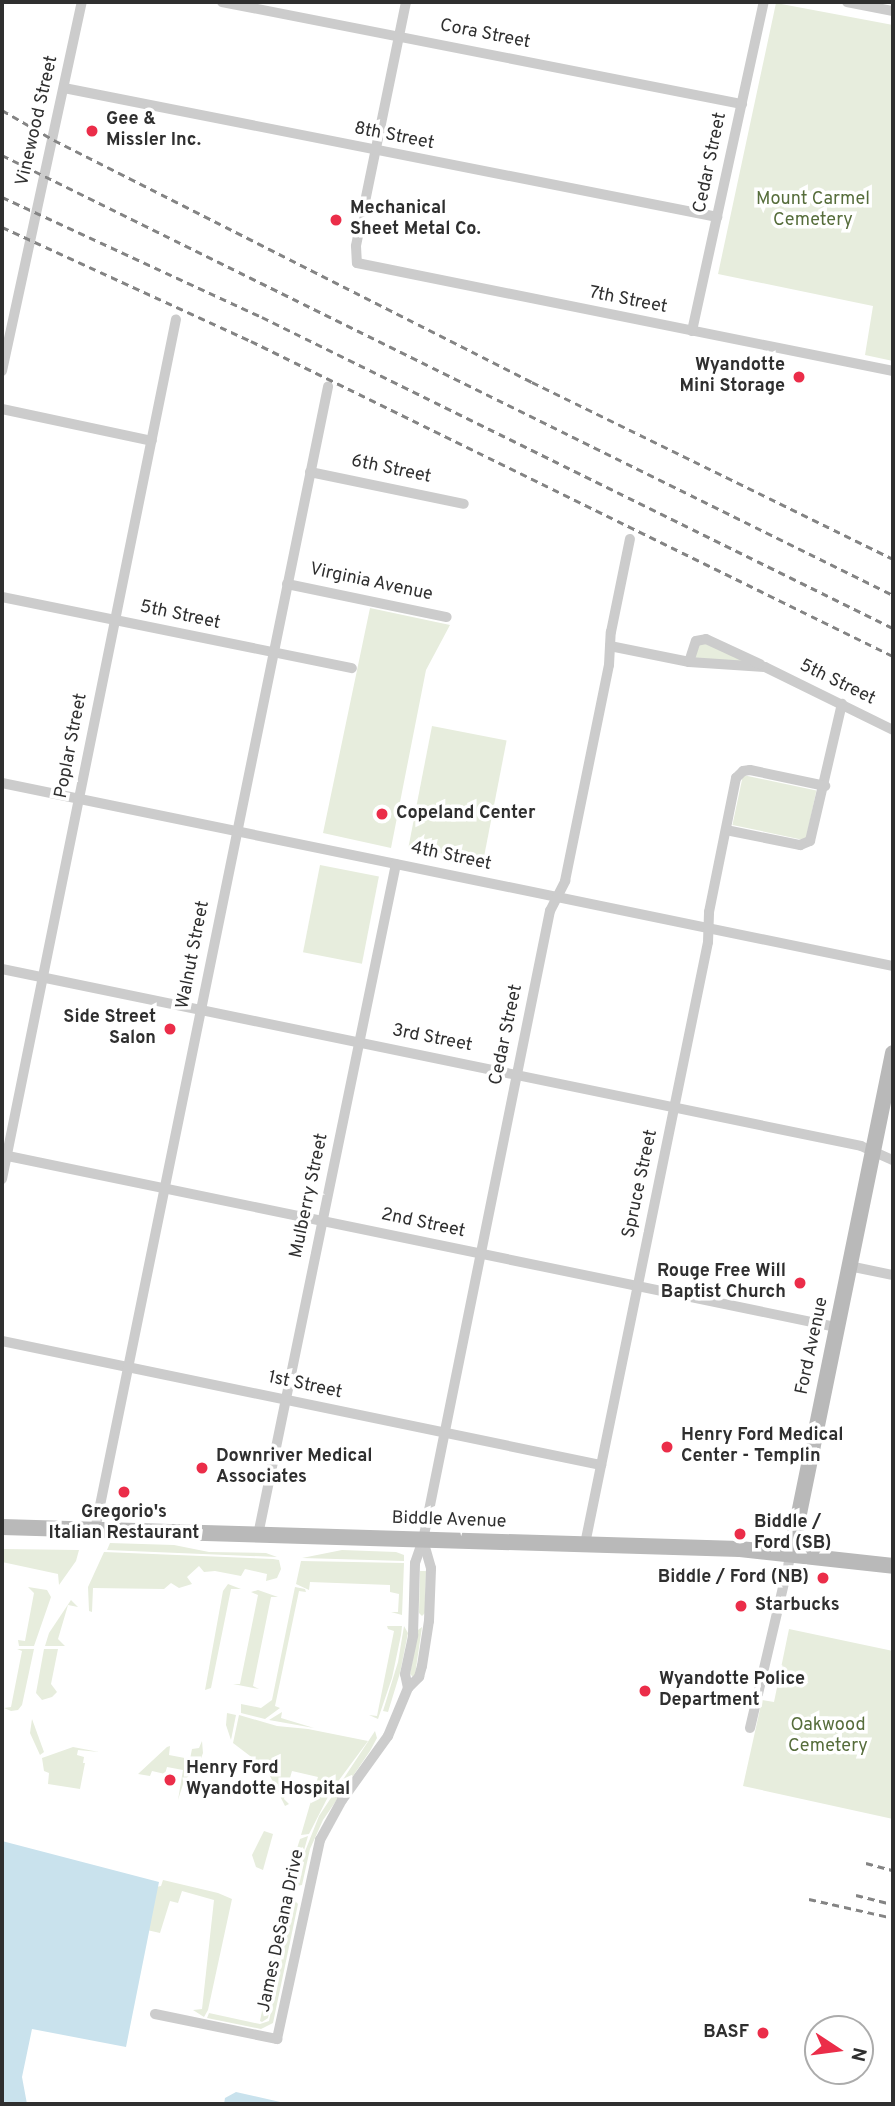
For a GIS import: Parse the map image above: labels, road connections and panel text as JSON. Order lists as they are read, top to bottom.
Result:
{
  "streets": {
    "main road": ["Ford Avenue", "Biddle Avenue"],
    "street": [
      "Cora Street",
      "Vinewood Street",
      "8th Street",
      "Cedar Street",
      "7th Street",
      "6th Street",
      "Virginia Avenue",
      "5th Street",
      "Poplar Street",
      "4th Street",
      "Walnut Street",
      "3rd Street",
      "Spruce Street",
      "Mulberry Street",
      "2nd Street",
      "1st Street",
      "James DeSana Drive"
    ]
  },
  "crossings": [
    ["Cora Street", "Cedar Street"],
    ["Vinewood Street", "8th Street"],
    ["8th Street", "Cedar Street"],
    ["8th Street", "7th Street"],
    ["Cedar Street", "7th Street"],
    ["Cedar Street", "5th Street"],
    ["Cedar Street", "4th Street"],
    ["Cedar Street", "3rd Street"],
    ["Cedar Street", "2nd Street"],
    ["Cedar Street", "1st Street"],
    ["Cedar Street", "Biddle Avenue"],
    ["Cedar Street", "James DeSana Drive"],
    ["6th Street", "Walnut Street"],
    ["Virginia Avenue", "Walnut Street"],
    ["5th Street", "Poplar Street"],
    ["5th Street", "Walnut Street"],
    ["Poplar Street", "4th Street"],
    ["Poplar Street", "3rd Street"],
    ["Poplar Street", "2nd Street"],
    ["4th Street", "Walnut Street"],
    ["4th Street", "Spruce Street"],
    ["4th Street", "Mulberry Street"],
    ["Walnut Street", "3rd Street"],
    ["Walnut Street", "2nd Street"],
    ["Walnut Street", "1st Street"],
    ["Walnut Street", "Biddle Avenue"],
    ["3rd Street", "Spruce Street"],
    ["3rd Street", "Mulberry Street"],
    ["3rd Street", "Ford Avenue"],
    ["Spruce Street", "2nd Street"],
    ["Spruce Street", "1st Street"],
    ["Spruce Street", "Biddle Avenue"],
    ["Mulberry Street", "2nd Street"],
    ["Mulberry Street", "1st Street"],
    ["Mulberry Street", "Biddle Avenue"],
    ["2nd Street", "Ford Avenue"],
    ["Ford Avenue", "Biddle Avenue"],
    ["Biddle Avenue", "James DeSana Drive"]
  ],
  "parks": ["Mount Carmel Cemetery", "Oakwood Cemetery"],
  "places": [
    "Gee & Missler Inc.",
    "Mechanical Sheet Metal Co.",
    "Wyandotte Mini Storage",
    "Copeland Center",
    "Side Street Salon",
    "Rouge Free Will Baptist Church",
    "Henry Ford Medical Center - Templin",
    "Downriver Medical Associates",
    "Gregorio's Italian Restaurant",
    "Biddle / Ford (SB)",
    "Biddle / Ford (NB)",
    "Starbucks",
    "Wyandotte Police Department",
    "Henry Ford Wyandotte Hospital",
    "BASF"
  ],
  "north": "right"
}
